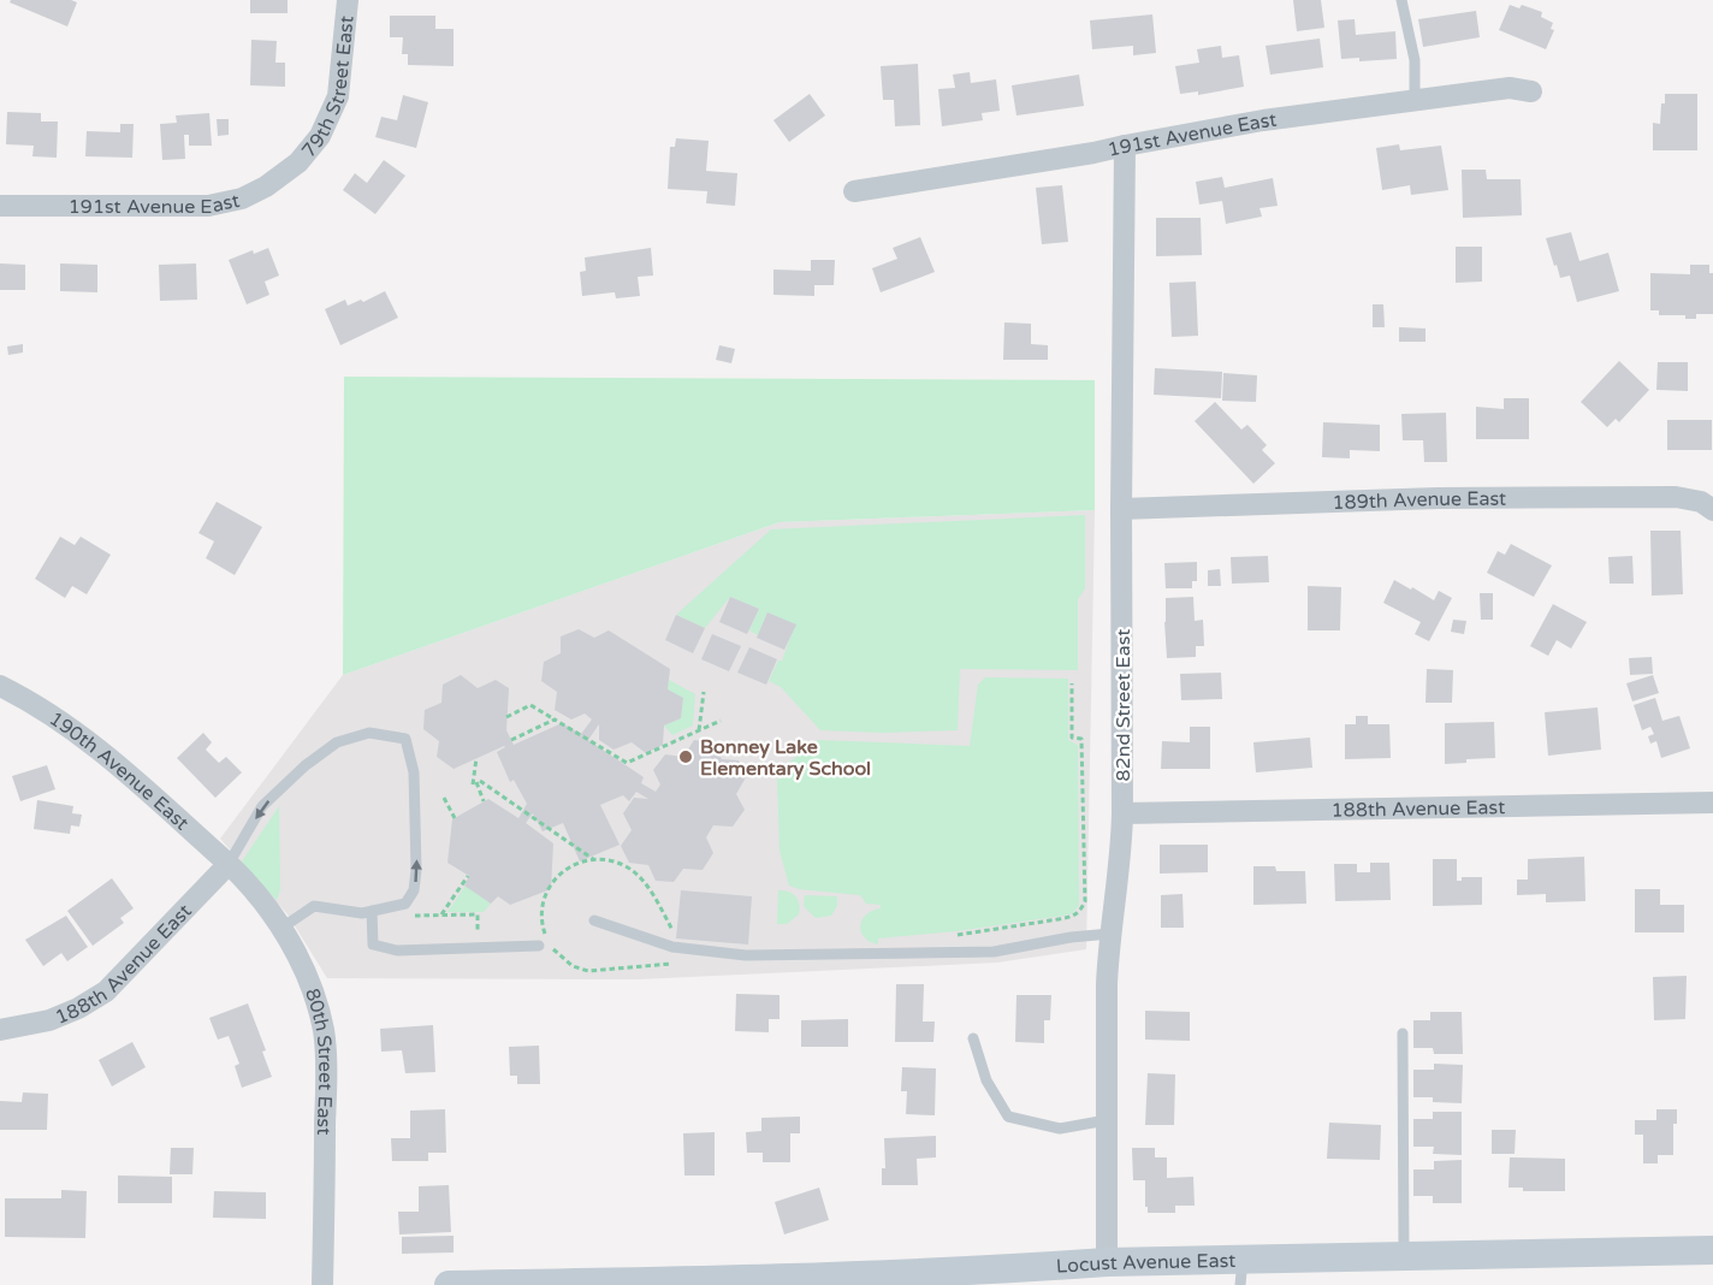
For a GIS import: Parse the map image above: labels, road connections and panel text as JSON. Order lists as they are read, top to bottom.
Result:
{
  "streets": {
    "street": [
      "79th Street East",
      "191st Avenue East",
      "189th Avenue East",
      "82nd Street East",
      "190th Avenue East",
      "188th Avenue East",
      "80th Street East",
      "Locust Avenue East"
    ]
  },
  "crossings": [
    ["79th Street East", "191st Avenue East"],
    ["191st Avenue East", "82nd Street East"],
    ["189th Avenue East", "82nd Street East"],
    ["82nd Street East", "188th Avenue East"],
    ["82nd Street East", "Locust Avenue East"],
    ["190th Avenue East", "188th Avenue East"],
    ["190th Avenue East", "80th Street East"],
    ["188th Avenue East", "80th Street East"]
  ],
  "places": ["Bonney Lake Elementary School"]
}
